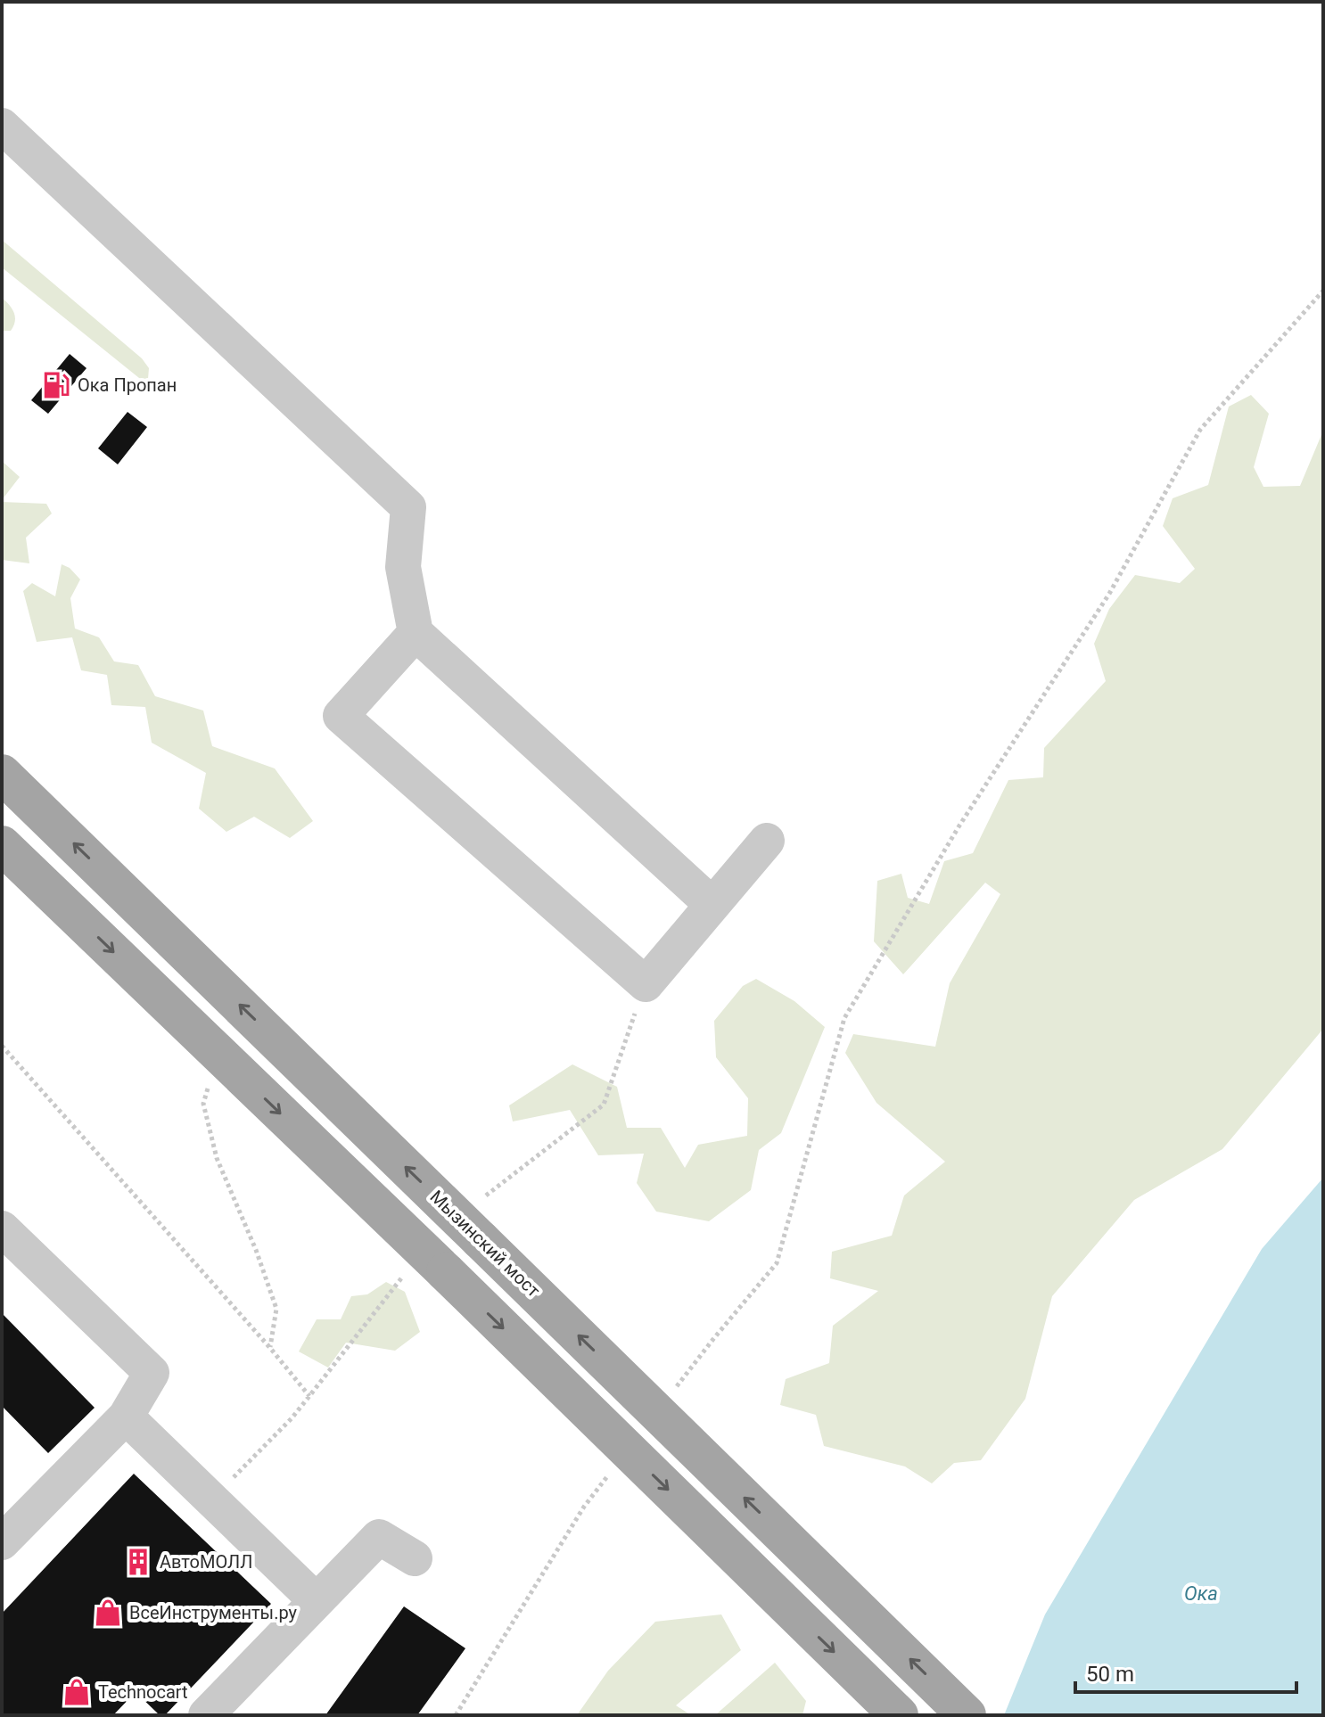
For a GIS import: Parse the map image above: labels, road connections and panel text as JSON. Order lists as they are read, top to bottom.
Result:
{
  "streets": {
    "main road": ["Мызинский мост"]
  },
  "water": ["Ока"],
  "places": {
    "fuel station": ["Ока Пропан"],
    "building": ["АвтоМОЛЛ"],
    "shop": ["ВсеИнструменты.ру", "Technocart"]
  },
  "scale_bar": "50 m"
}
